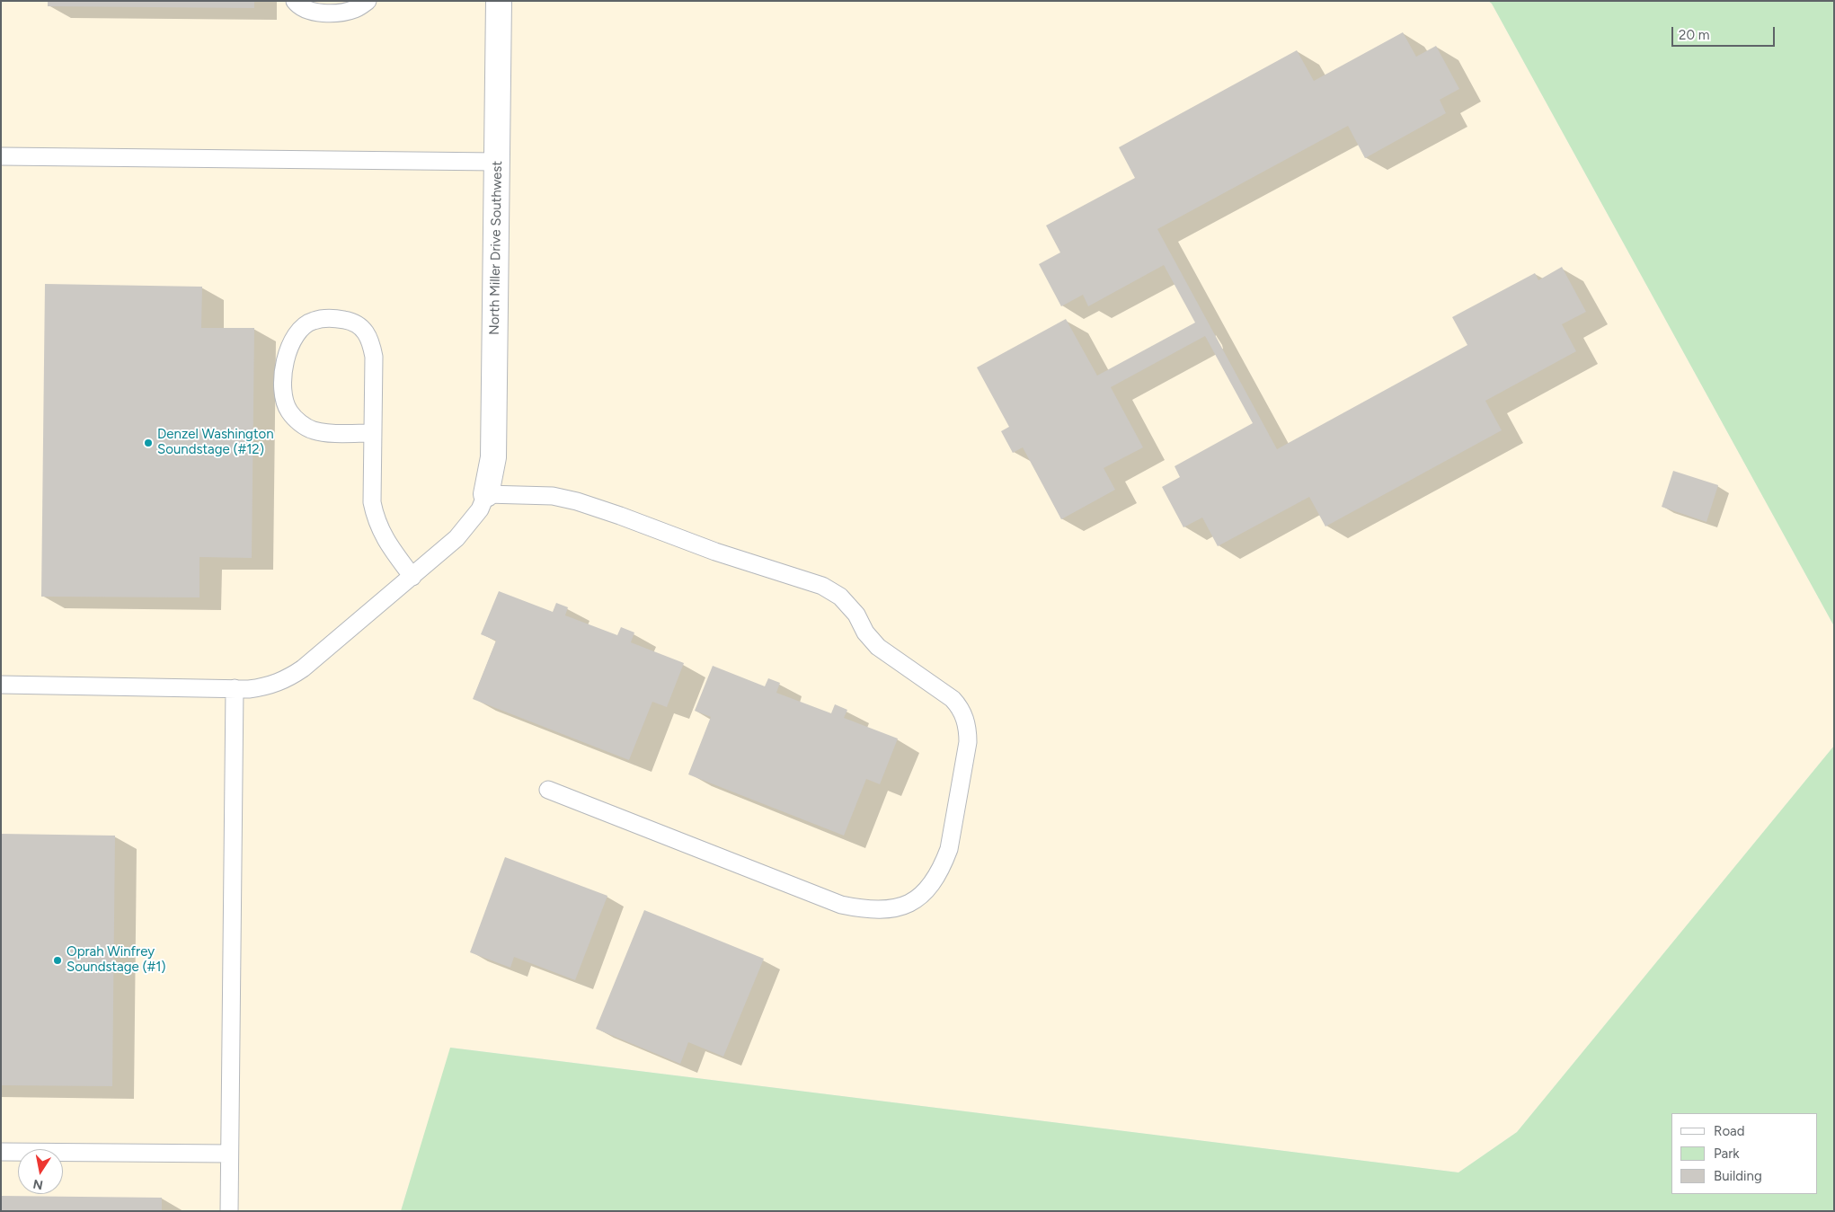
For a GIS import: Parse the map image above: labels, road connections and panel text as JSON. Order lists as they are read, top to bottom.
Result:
{
  "streets": {
    "street": ["North Miller Drive Southwest"]
  },
  "places": ["Denzel Washington Soundstage (#12)", "Oprah Winfrey Soundstage (#1)"],
  "legend": ["Road", "Park", "Building"],
  "scale_bar": "20 m",
  "north": "bottom"
}
